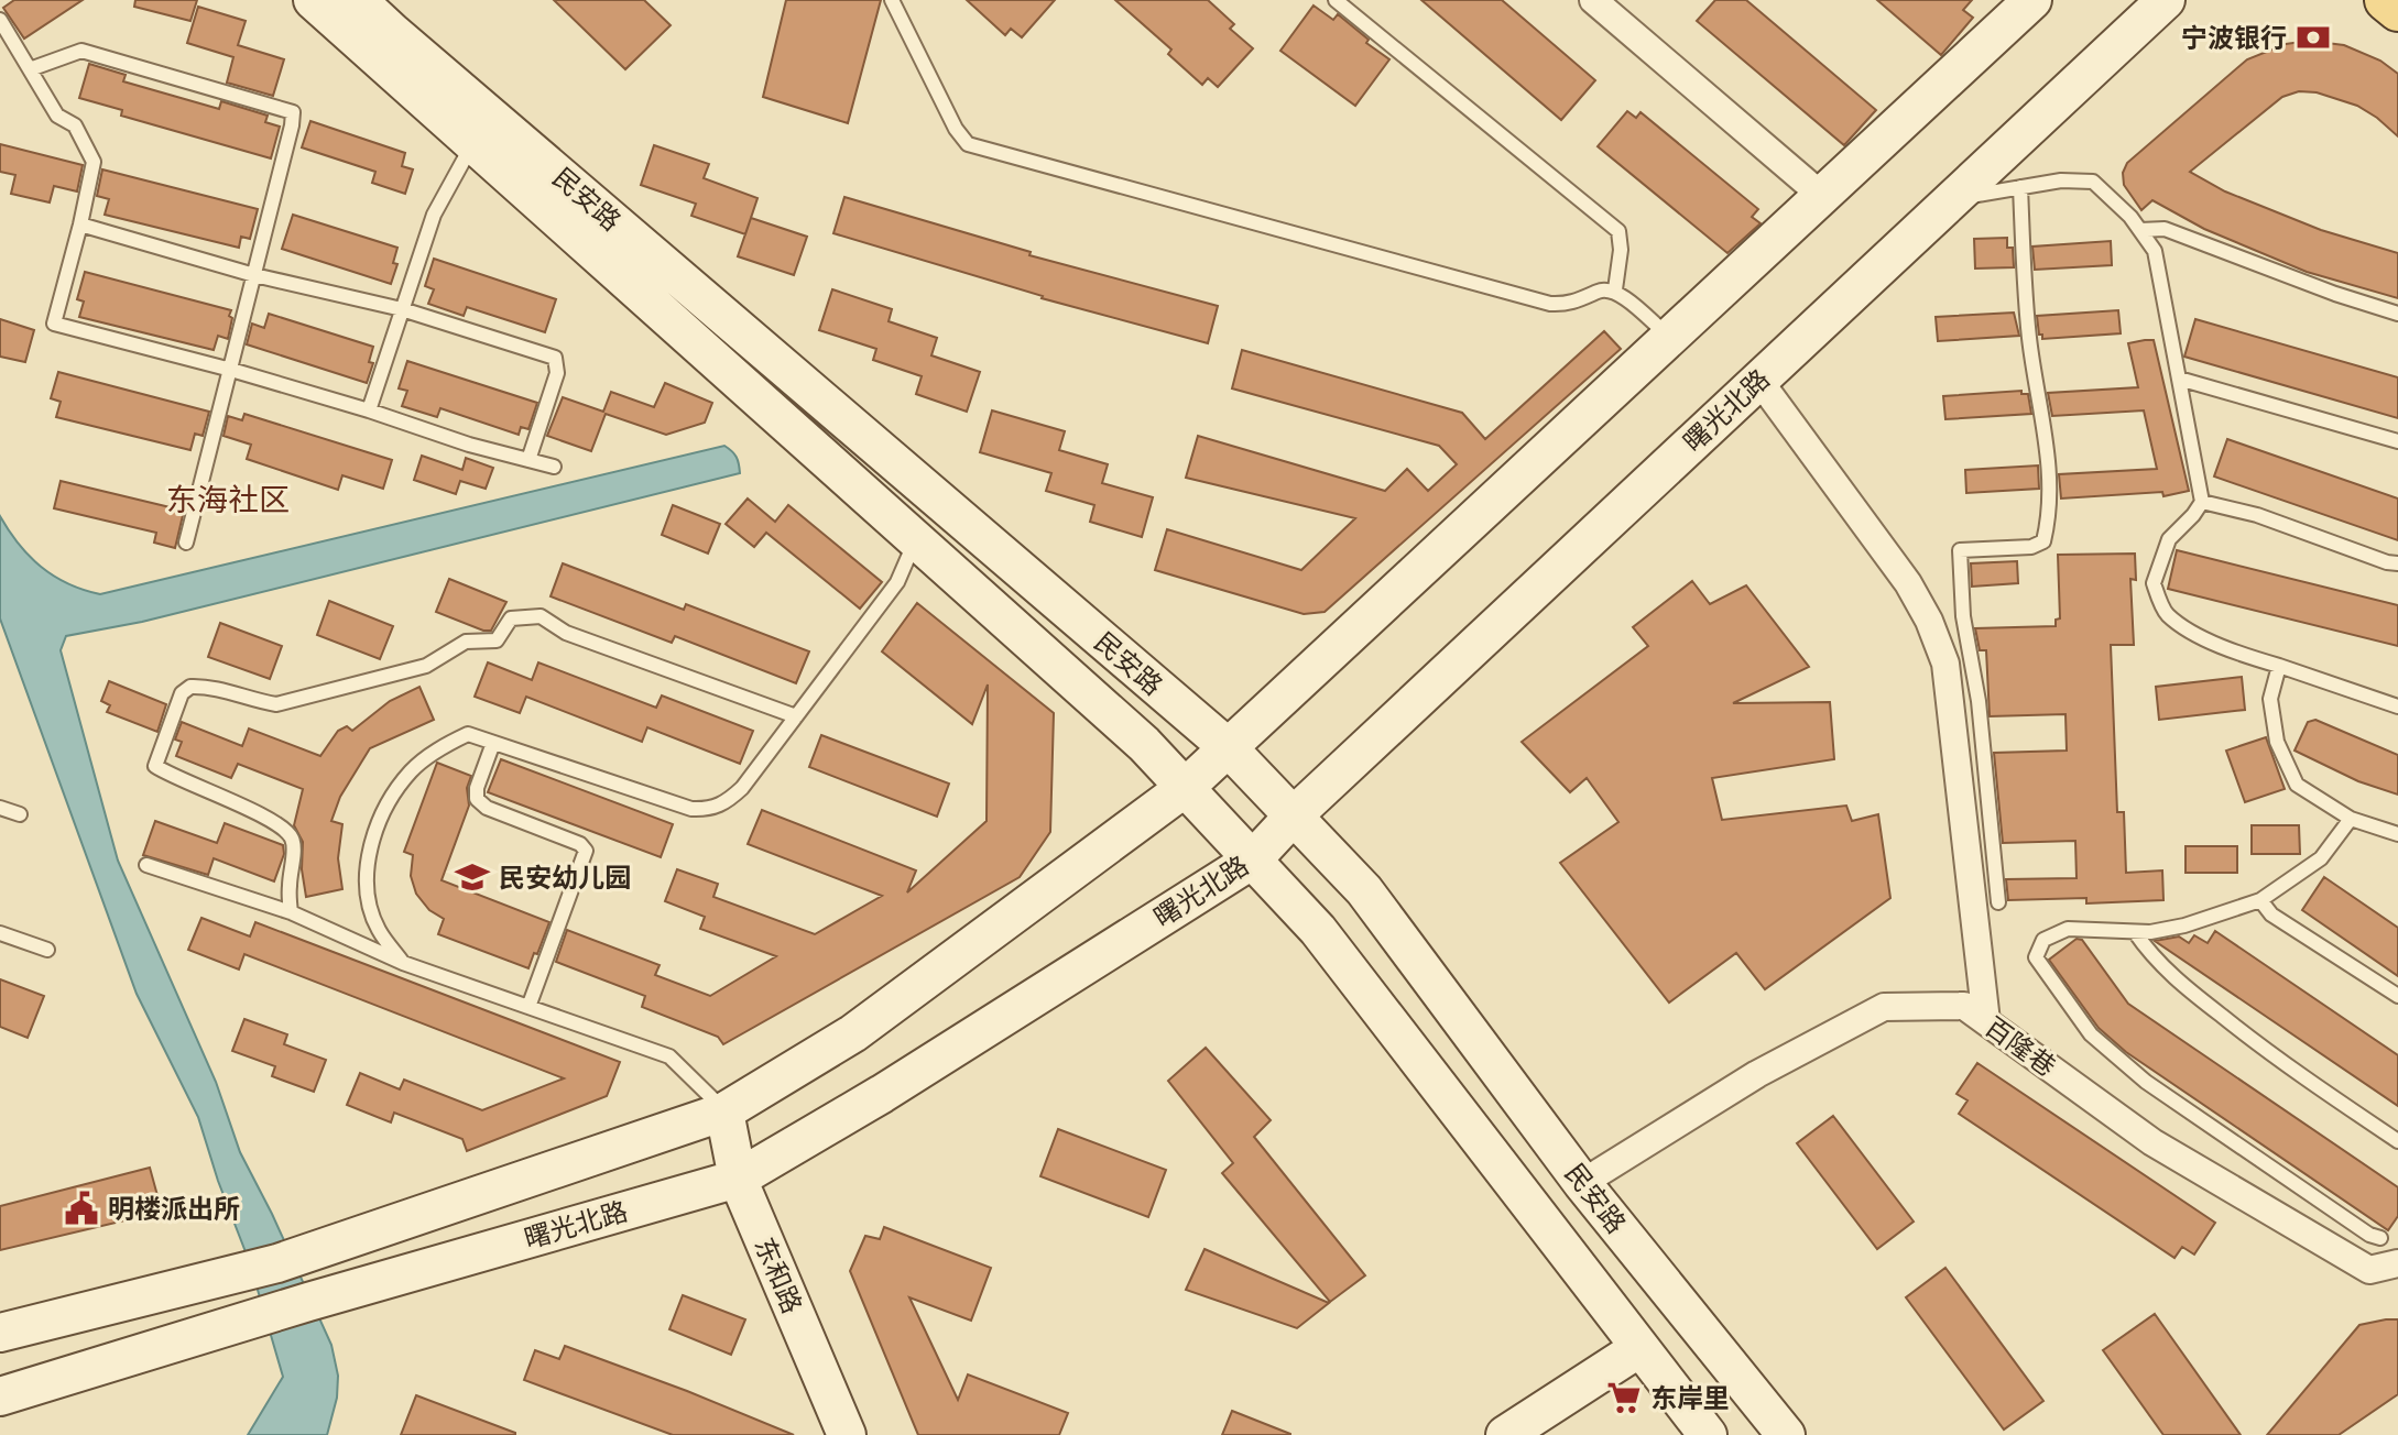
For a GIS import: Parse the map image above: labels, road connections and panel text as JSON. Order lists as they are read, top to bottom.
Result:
{
  "streets": {
    "main road": ["民安路", "曙光北路", "东和路"],
    "street": ["百隆巷"]
  },
  "crossings": [
    ["民安路", "曙光北路"],
    ["民安路", "百隆巷"],
    ["曙光北路", "东和路"]
  ],
  "districts": ["东海社区"],
  "places": {
    "bank": ["宁波银行"],
    "school or university": ["民安幼儿园"],
    "public building": ["明楼派出所"],
    "supermarket": ["东岸里"]
  }
}
